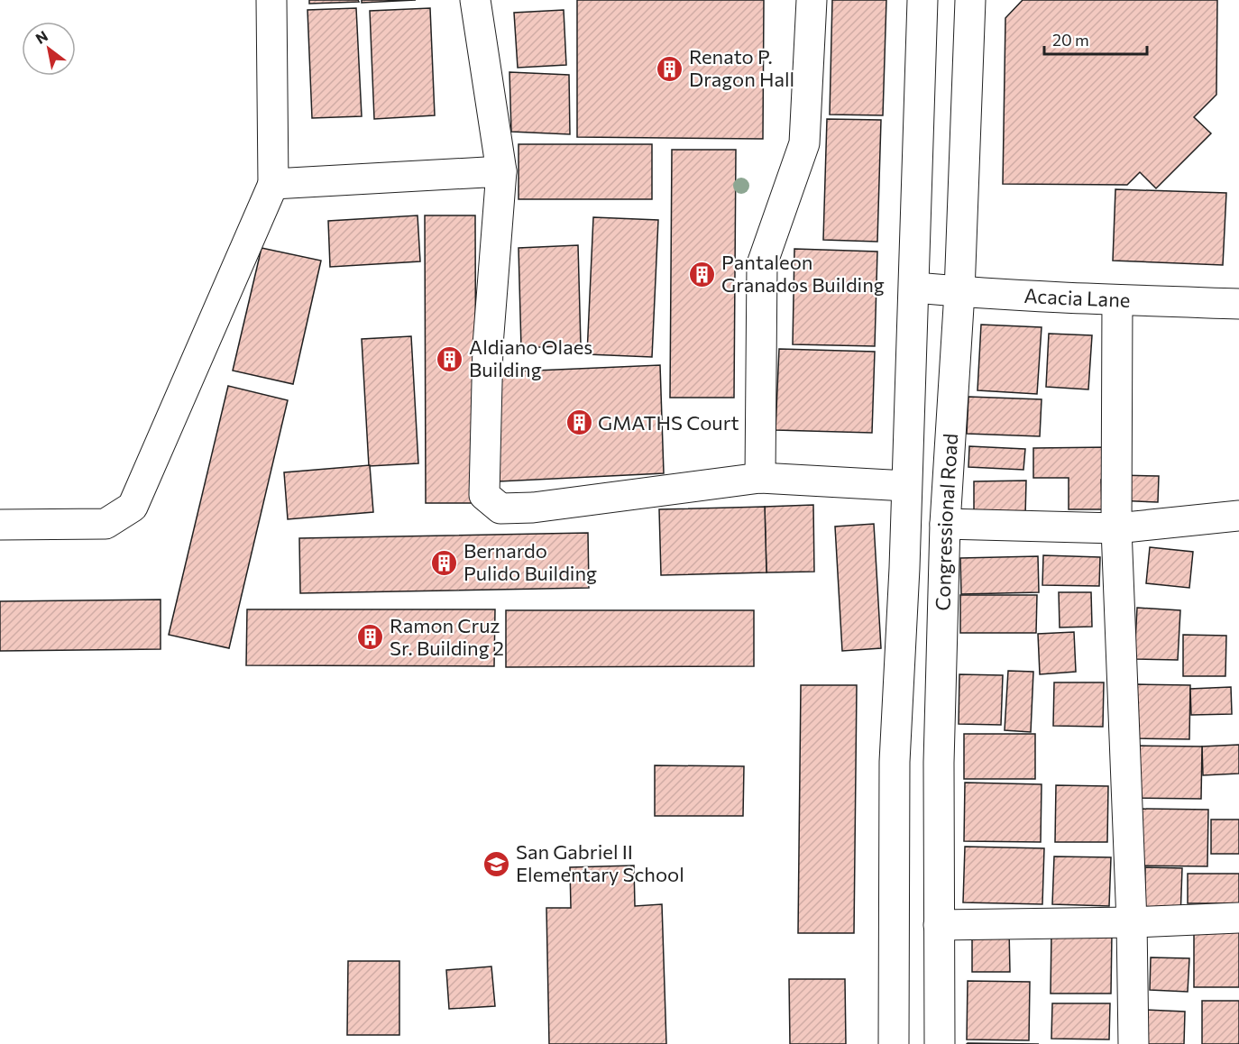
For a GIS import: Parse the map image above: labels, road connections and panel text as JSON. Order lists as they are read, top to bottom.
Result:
{
  "streets": {
    "main road": ["Acacia Lane", "Congressional Road"]
  },
  "crossings": [
    ["Acacia Lane", "Congressional Road"]
  ],
  "places": {
    "building": [
      "Renato P. Dragon Hall",
      "Pantaleon Granados Building",
      "Aldiano Olaes Building",
      "GMATHS Court",
      "Bernardo Pulido Building",
      "Ramon Cruz Sr. Building 2"
    ],
    "school or university": ["San Gabriel II Elementary School"]
  },
  "scale_bar": "20 m",
  "north": "top left"
}
